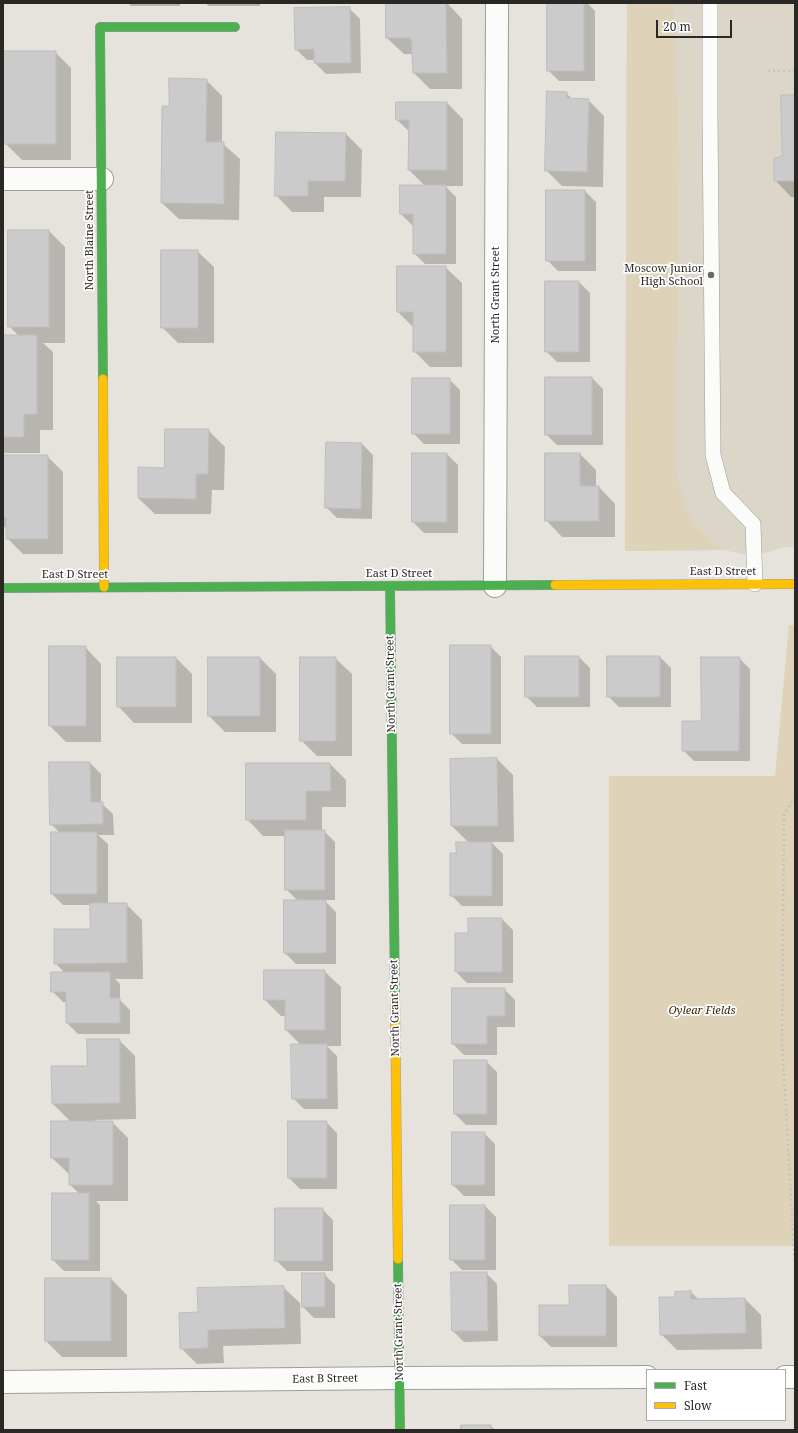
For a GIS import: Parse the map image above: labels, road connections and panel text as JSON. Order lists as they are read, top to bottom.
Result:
{
  "streets": {
    "street": [
      "North Blaine Street",
      "North Grant Street",
      "East D Street",
      "East B Street"
    ]
  },
  "crossings": [
    ["North Blaine Street", "East D Street"],
    ["North Grant Street", "East D Street"],
    ["North Grant Street", "East B Street"]
  ],
  "parks": ["Oylear Fields"],
  "places": ["Moscow Junior High School"],
  "legend": ["Fast", "Slow"],
  "scale_bar": "20 m"
}
